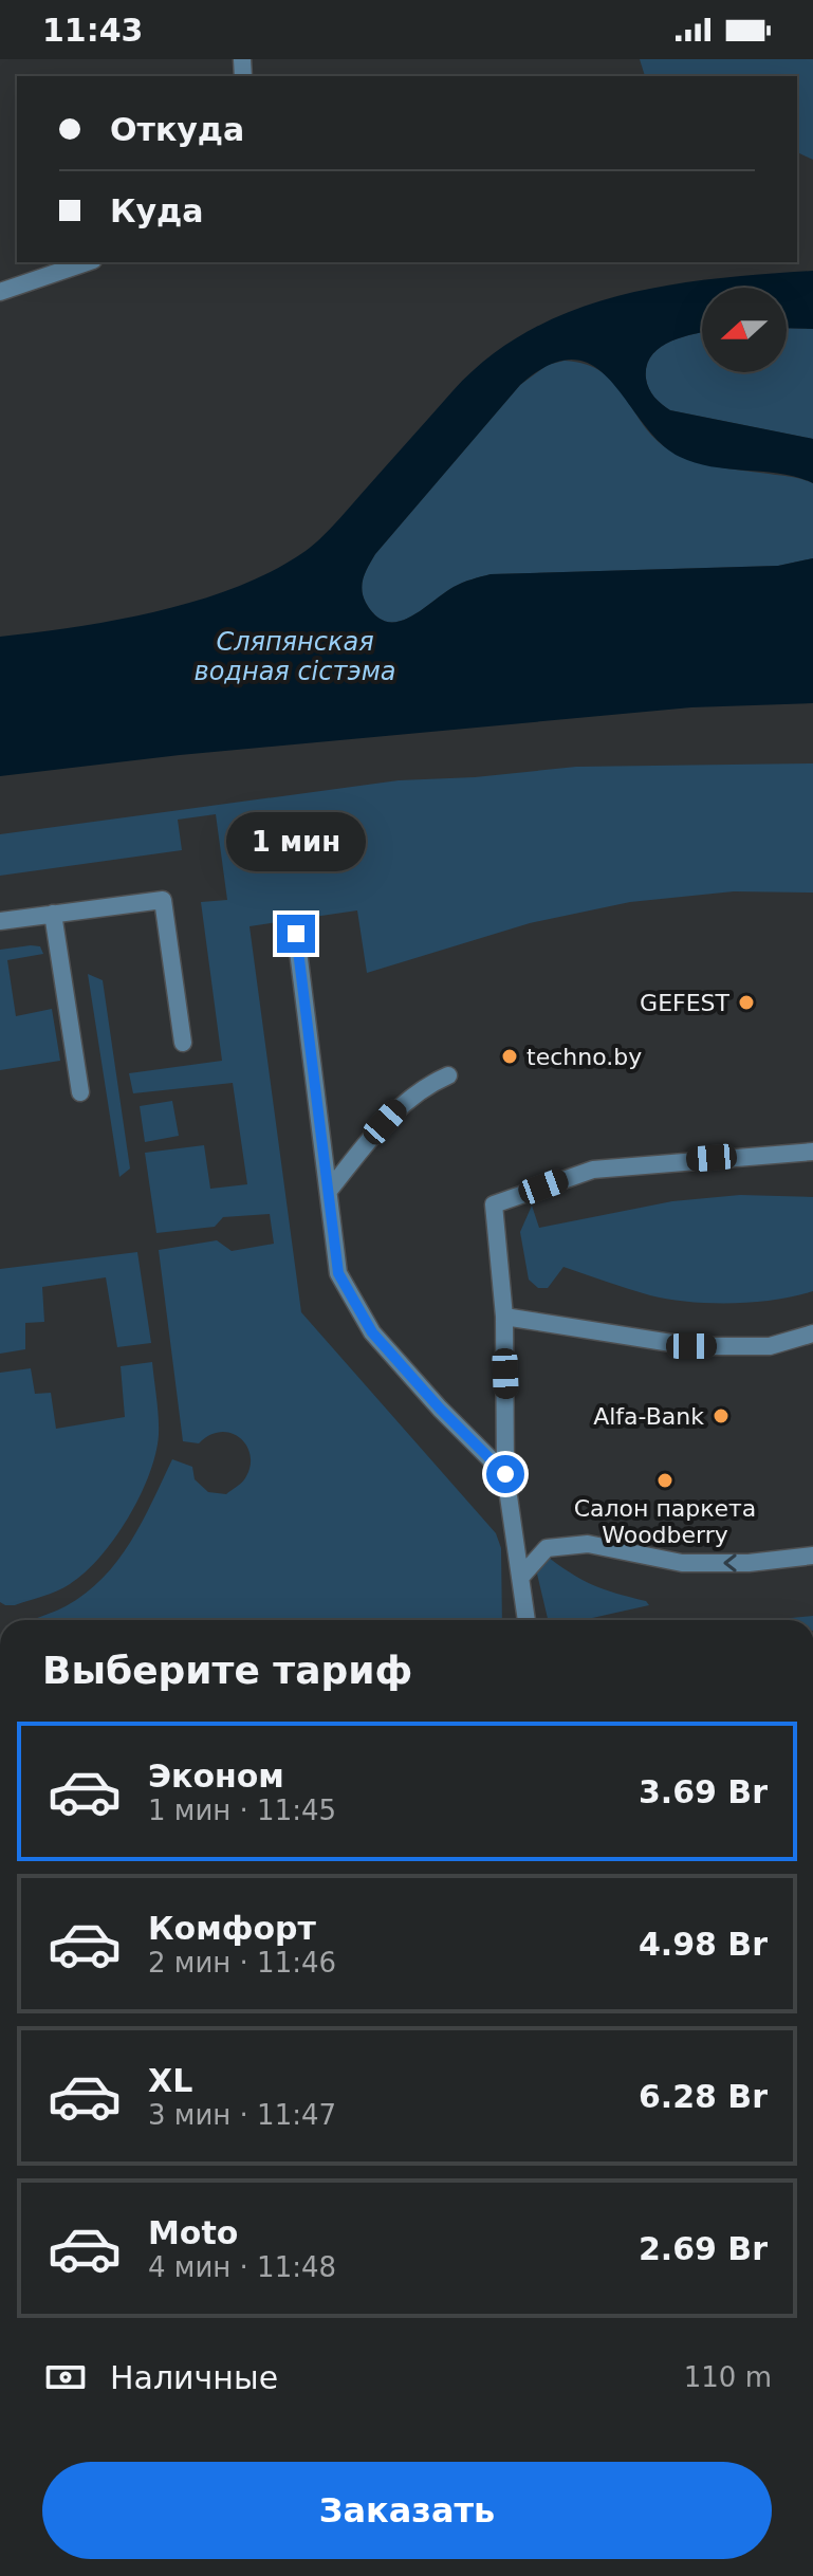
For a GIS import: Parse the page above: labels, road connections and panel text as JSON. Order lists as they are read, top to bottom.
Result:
{
  "water": ["Сляпянская водная сістэма"],
  "places": [
    "GEFEST",
    "techno.by",
    "Alfa-Bank",
    "Салон паркета Woodberry"
  ],
  "north": "left",
  "page": {
    "status": "11:43",
    "banner": ["Откуда", "Куда"],
    "bubble": "1 мин",
    "heading": "Выберите тариф",
    "list": [
      {
        "name": "Эконом",
        "note": "1 мин · 11:45",
        "value": "3.69 Br"
      },
      {
        "name": "Комфорт",
        "note": "2 мин · 11:46",
        "value": "4.98 Br"
      },
      {
        "name": "XL",
        "note": "3 мин · 11:47",
        "value": "6.28 Br"
      },
      {
        "name": "Moto",
        "note": "4 мин · 11:48",
        "value": "2.69 Br"
      }
    ],
    "pay": ["Наличные", "110 m"],
    "buttons": "Заказать"
  }
}
